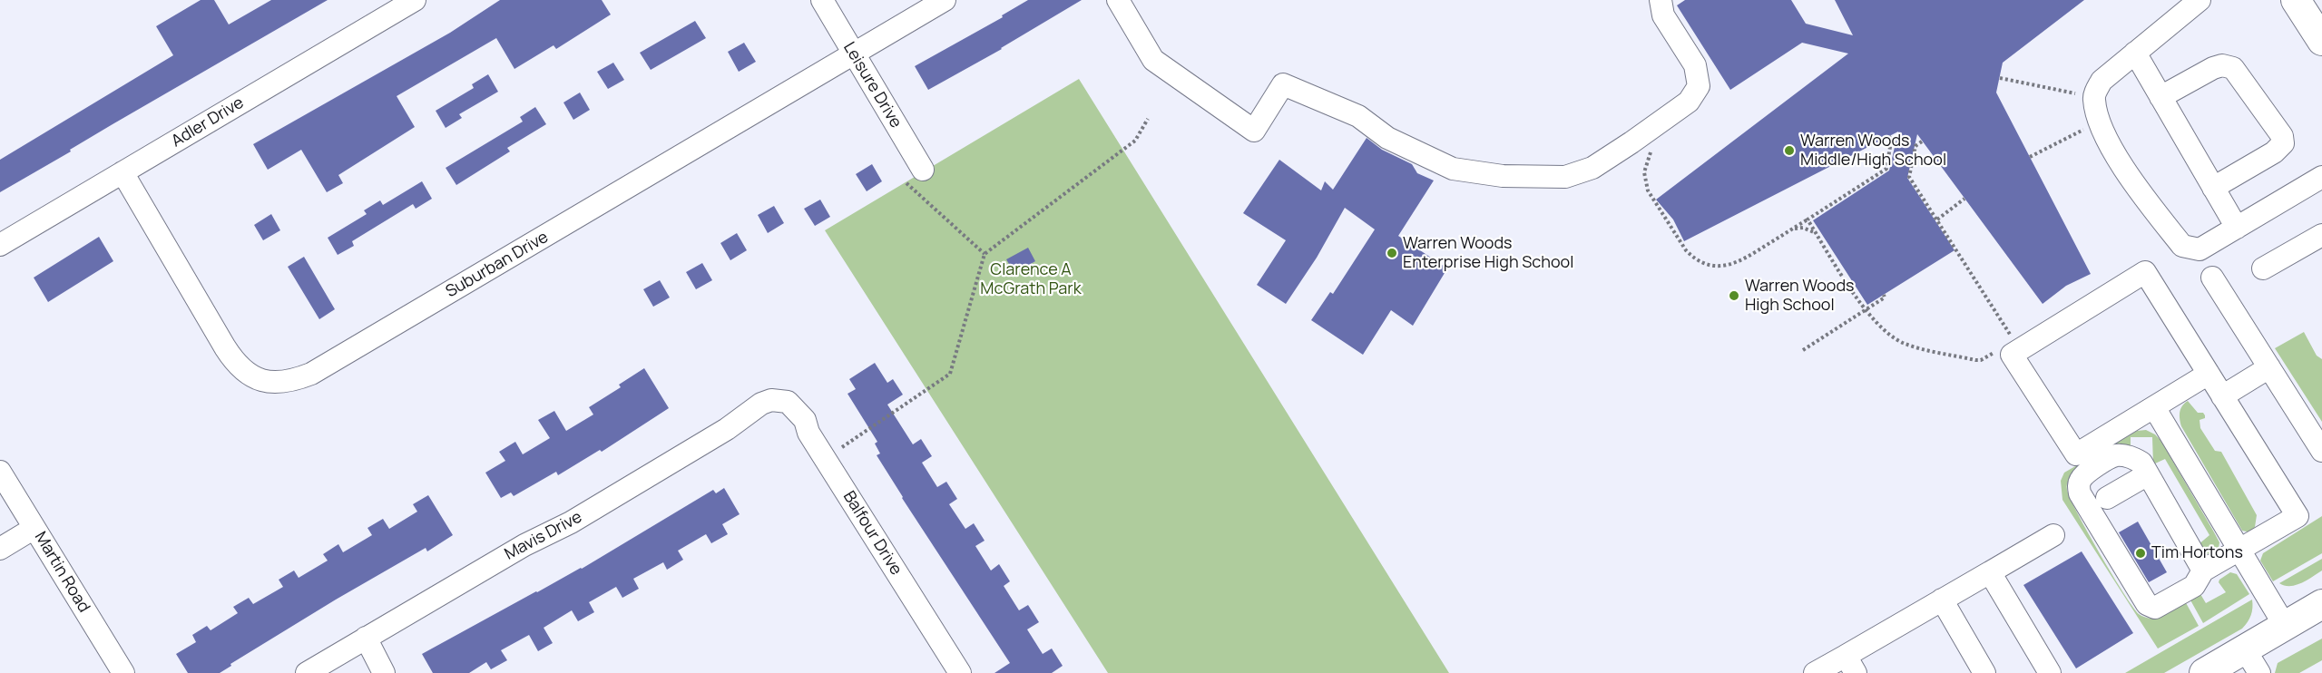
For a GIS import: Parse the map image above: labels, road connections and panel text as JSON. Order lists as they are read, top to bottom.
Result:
{
  "streets": {
    "street": [
      "Leisure Drive",
      "Adler Drive",
      "Suburban Drive",
      "Balfour Drive",
      "Mavis Drive",
      "Martin Road"
    ]
  },
  "crossings": [
    ["Leisure Drive", "Suburban Drive"],
    ["Adler Drive", "Suburban Drive"],
    ["Balfour Drive", "Mavis Drive"]
  ],
  "parks": ["Clarence A McGrath Park"],
  "places": [
    "Warren Woods Middle/High School",
    "Warren Woods Enterprise High School",
    "Warren Woods High School",
    "Tim Hortons"
  ]
}
